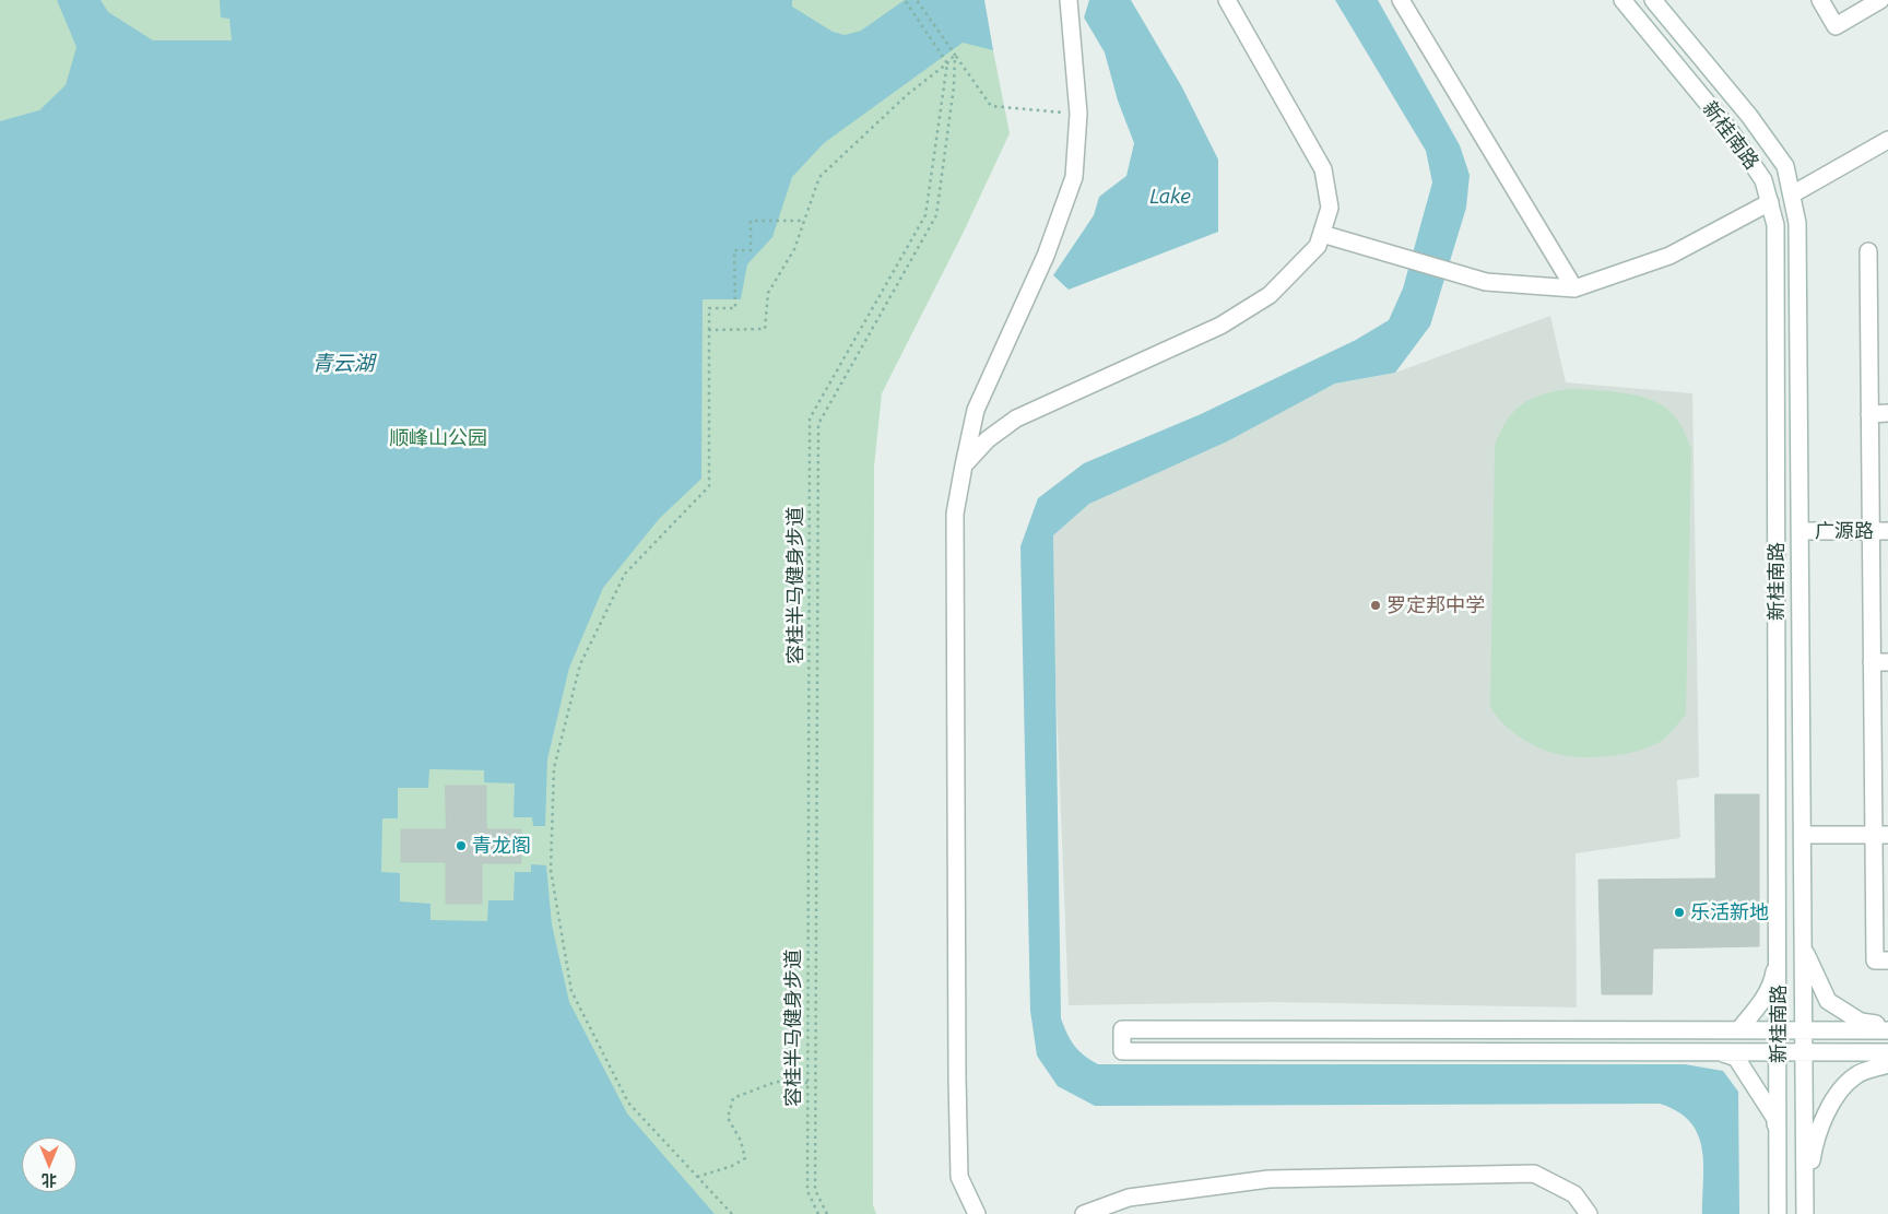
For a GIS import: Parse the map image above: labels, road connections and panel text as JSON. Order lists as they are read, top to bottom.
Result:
{
  "streets": {
    "street": ["新桂南路", "广源路"],
    "path": ["容桂半马健身步道"]
  },
  "crossings": [
    ["新桂南路", "广源路"]
  ],
  "water": ["Lake", "青云湖"],
  "parks": ["顺峰山公园"],
  "places": ["罗定邦中学", "青龙阁", "乐活新地"],
  "north": "bottom"
}
